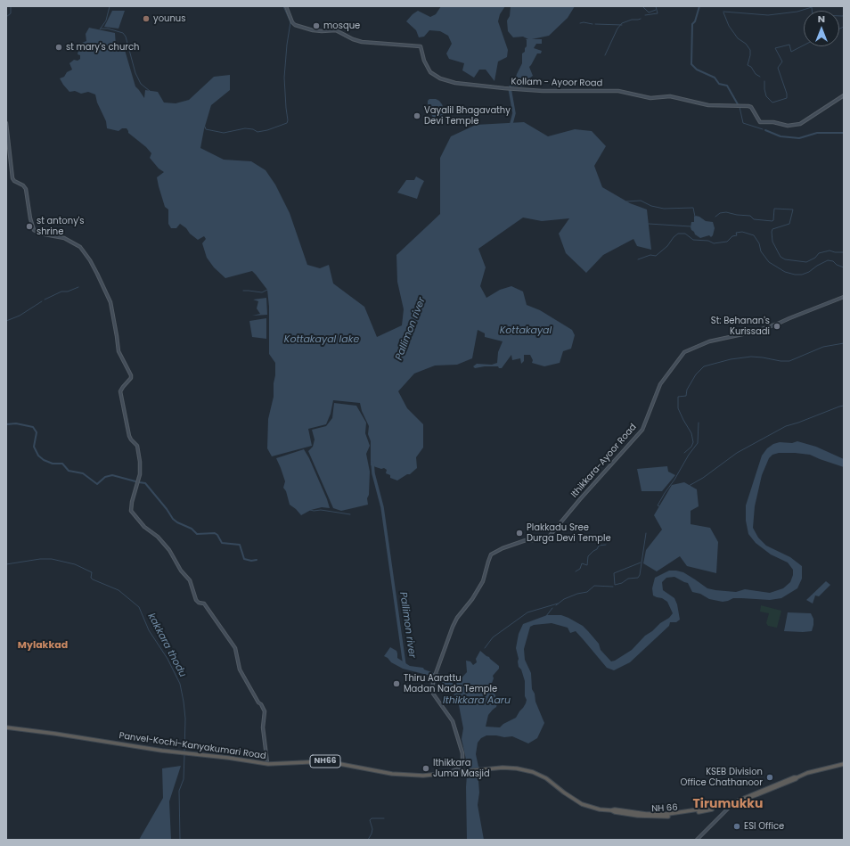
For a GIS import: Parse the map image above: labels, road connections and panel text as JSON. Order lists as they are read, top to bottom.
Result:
{
  "streets": {
    "highway": ["Panvel-Kochi-Kanyakumari Road", "NH66", "NH 66"],
    "main road": ["Kollam - Ayoor Road", "Ithikkara-Ayoor Road"]
  },
  "crossings": [
    ["Ithikkara-Ayoor Road", "Panvel-Kochi-Kanyakumari Road"],
    ["Panvel-Kochi-Kanyakumari Road", "NH 66"]
  ],
  "districts": ["Mylakkad", "Tirumukku"],
  "water": [
    "Pallimon river",
    "Kottakayal",
    "Kottakayal lake",
    "kakkara thodu",
    "Ithikkara Aaru"
  ],
  "places": [
    "younus",
    "mosque",
    "st mary's church",
    "Vayalil Bhagavathy Devi Temple",
    "st antony's shrine",
    "St: Behanan's Kurissadi",
    "Plakkadu Sree Durga Devi Temple",
    "Thiru Aarattu Madan Nada Temple",
    "Ithikkara Juma Masjid",
    "KSEB Division Office Chathanoor",
    "ESI Office"
  ],
  "north": "top"
}
